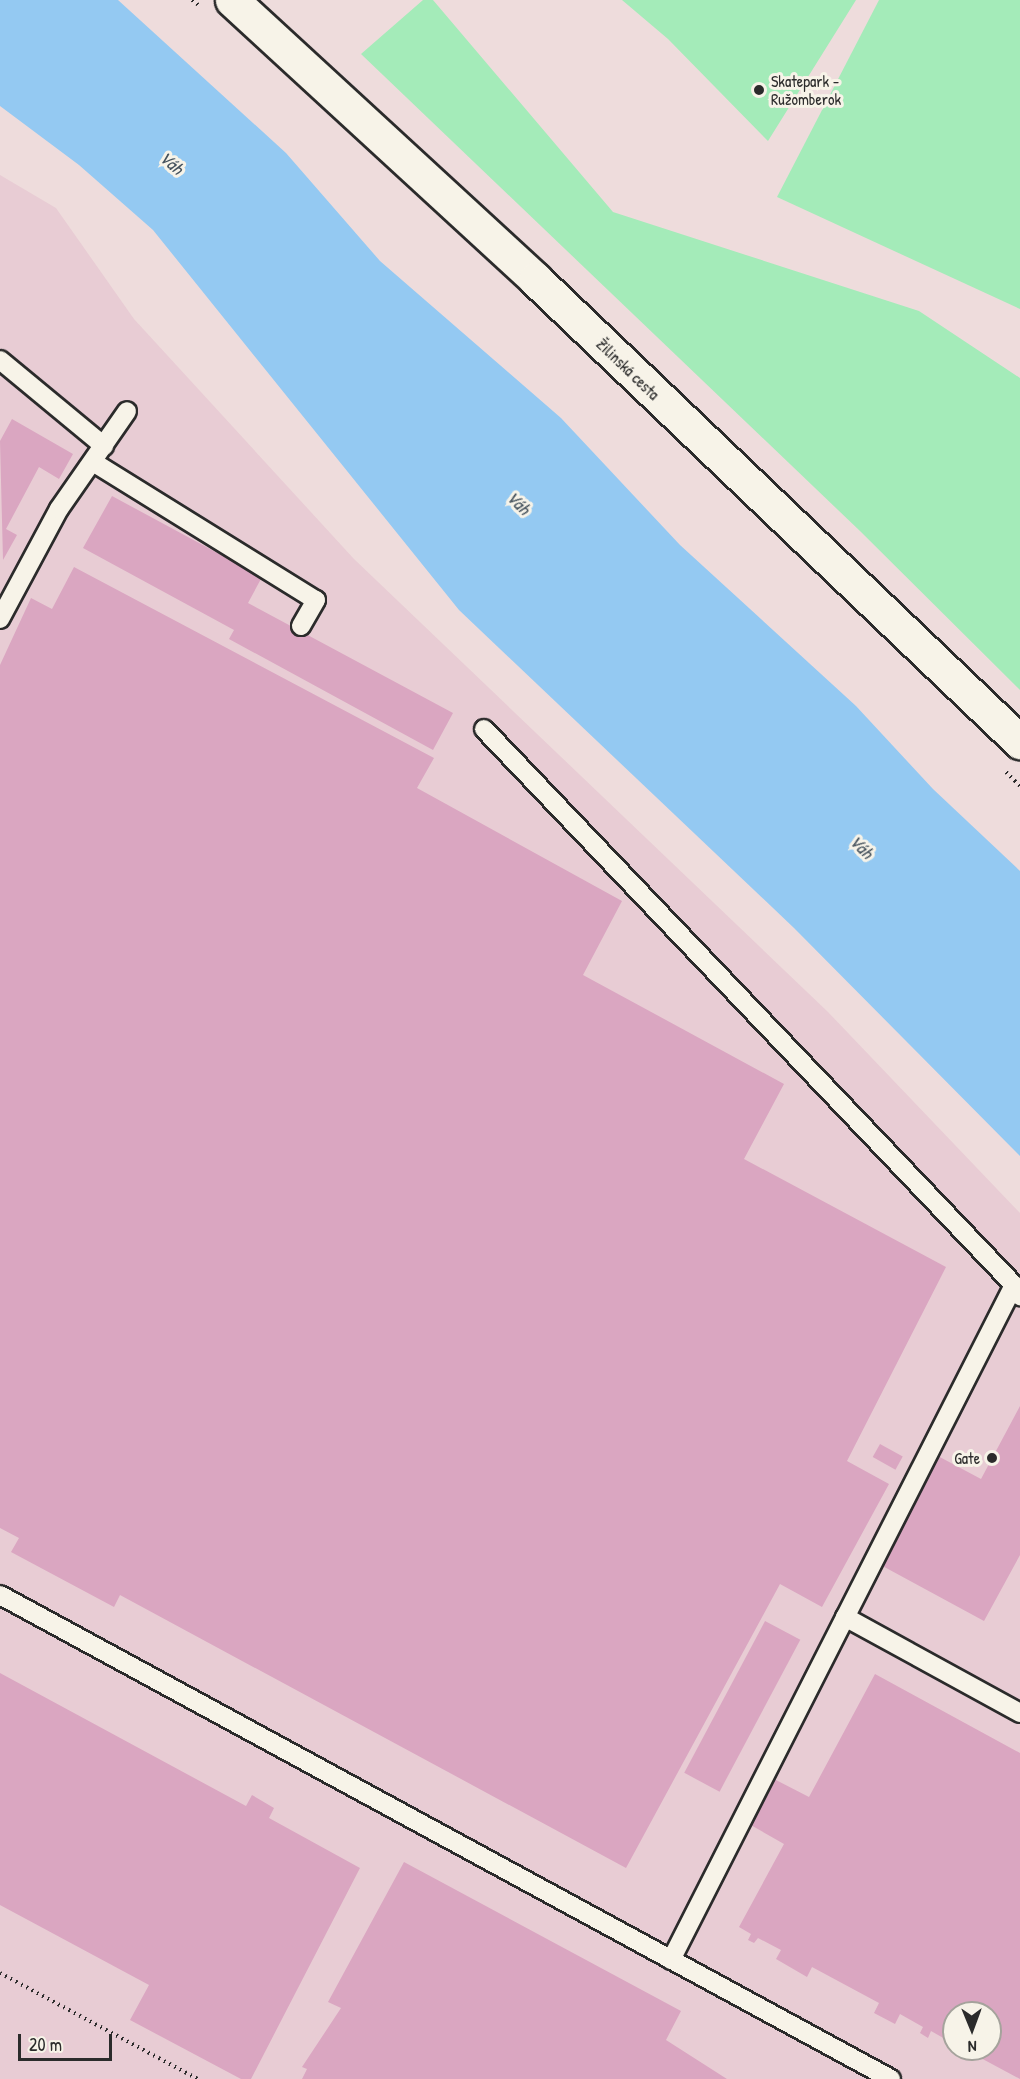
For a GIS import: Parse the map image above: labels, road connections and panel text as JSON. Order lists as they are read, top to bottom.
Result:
{
  "streets": {
    "main road": ["Žilinská cesta"]
  },
  "water": ["Váh"],
  "places": ["Skatepark - Ružomberok", "Gate"],
  "scale_bar": "20 m",
  "north": "bottom"
}
